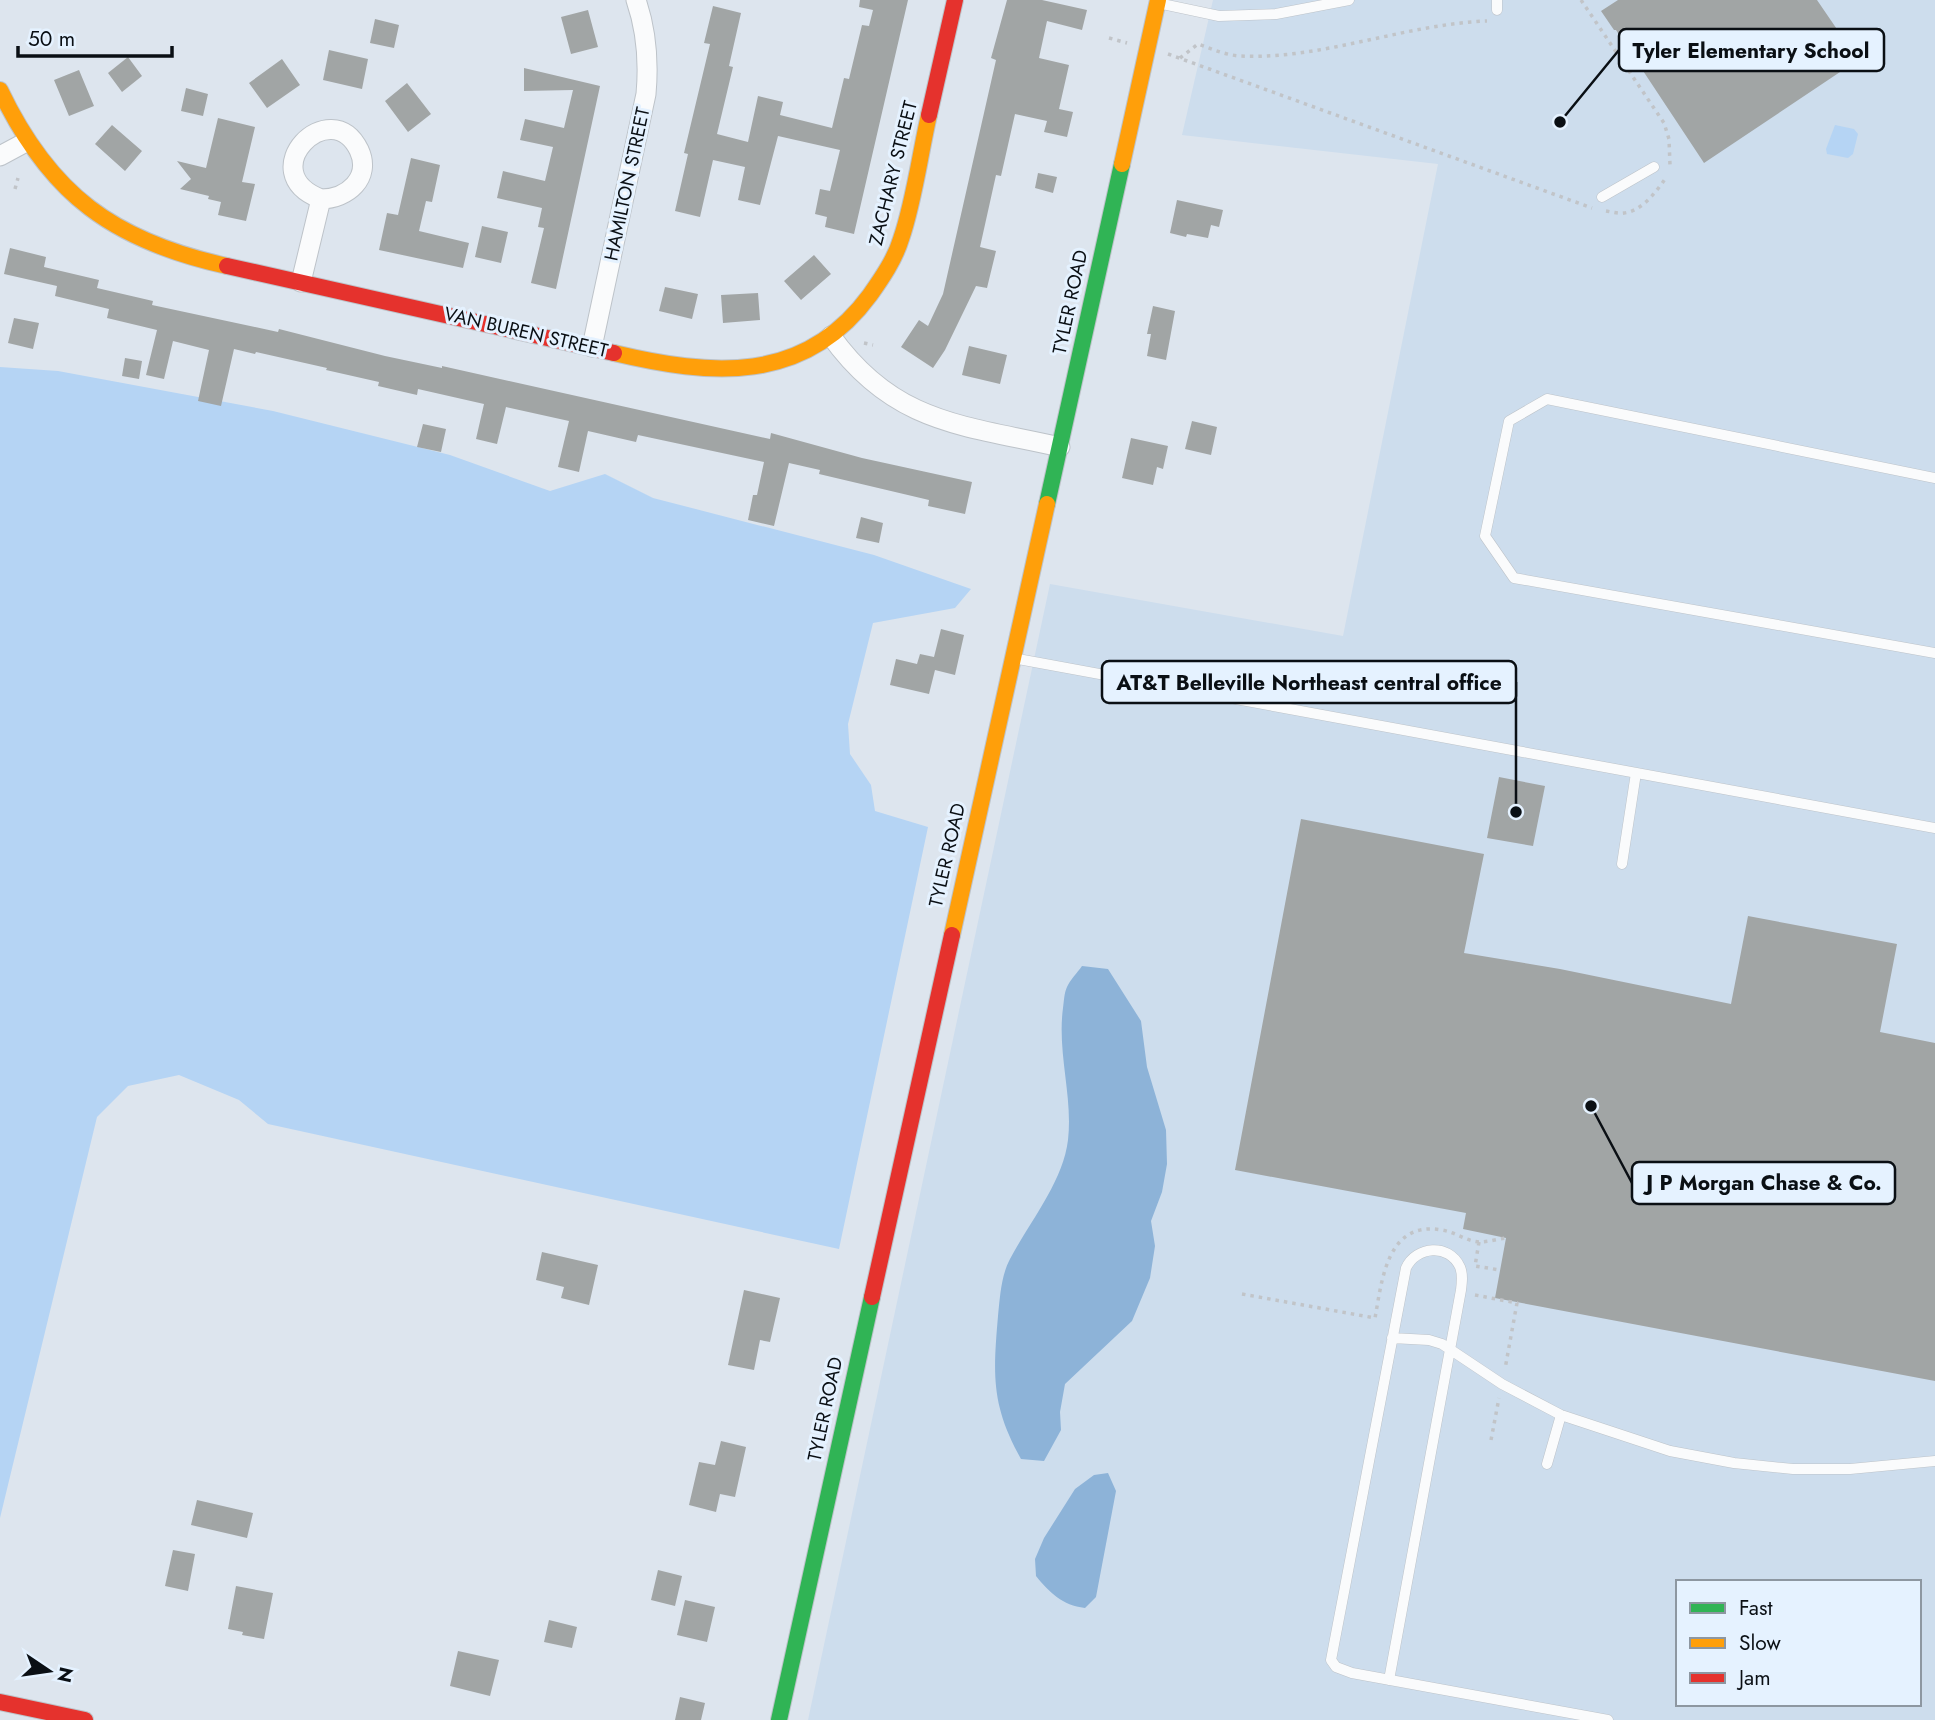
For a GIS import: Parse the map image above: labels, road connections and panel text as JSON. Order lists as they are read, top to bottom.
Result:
{
  "streets": {
    "street": [
      "ZACHARY STREET",
      "HAMILTON STREET",
      "TYLER ROAD",
      "VAN BUREN STREET"
    ]
  },
  "crossings": [
    ["ZACHARY STREET", "VAN BUREN STREET"],
    ["HAMILTON STREET", "VAN BUREN STREET"]
  ],
  "places": ["Tyler Elementary School", "AT&T Belleville Northeast central office", "J P Morgan Chase & Co."],
  "legend": ["Fast", "Slow", "Jam"],
  "scale_bar": "50 m",
  "north": "right"
}
